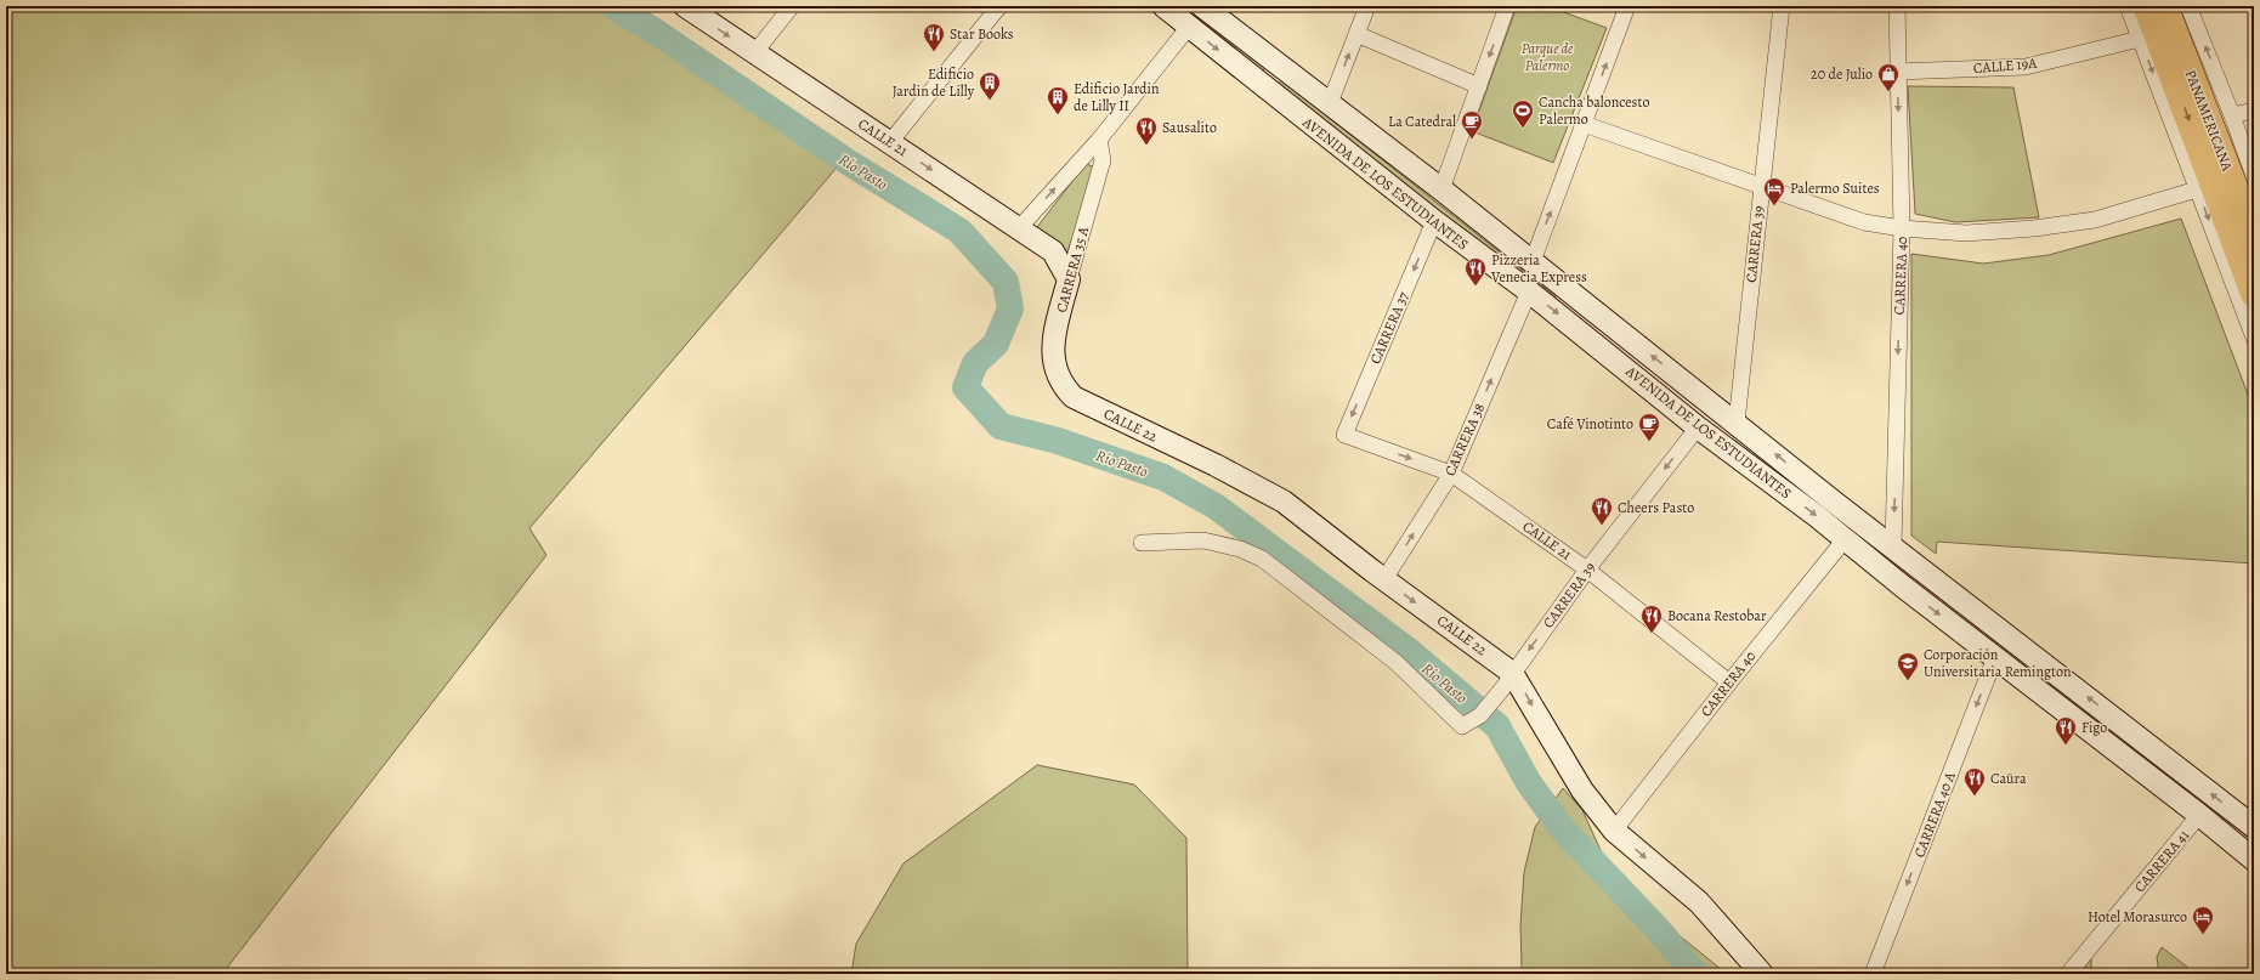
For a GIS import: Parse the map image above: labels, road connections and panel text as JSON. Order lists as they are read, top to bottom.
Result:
{
  "streets": {
    "main road": [
      "PANAMERICANA",
      "CALLE 21",
      "AVENIDA DE LOS ESTUDIANTES",
      "CARRERA 35 A",
      "CALLE 22"
    ],
    "street": [
      "CALLE 19A",
      "CARRERA 39",
      "CARRERA 40",
      "CARRERA 37",
      "CARRERA 38",
      "CARRERA 40 A",
      "CARRERA 41"
    ]
  },
  "crossings": [
    ["CALLE 19A", "CARRERA 40"],
    ["CALLE 21", "CARRERA 39"],
    ["CALLE 21", "CARRERA 35 A"],
    ["CALLE 21", "CARRERA 40"],
    ["CALLE 21", "CARRERA 37"],
    ["CALLE 21", "CARRERA 38"],
    ["AVENIDA DE LOS ESTUDIANTES", "CARRERA 39"],
    ["AVENIDA DE LOS ESTUDIANTES", "CARRERA 40"],
    ["AVENIDA DE LOS ESTUDIANTES", "CARRERA 37"],
    ["AVENIDA DE LOS ESTUDIANTES", "CARRERA 38"],
    ["AVENIDA DE LOS ESTUDIANTES", "CARRERA 40 A"],
    ["AVENIDA DE LOS ESTUDIANTES", "CARRERA 41"],
    ["CARRERA 39", "CALLE 22"],
    ["CARRERA 35 A", "CALLE 22"],
    ["CARRERA 40", "CALLE 22"],
    ["CALLE 22", "CARRERA 38"]
  ],
  "one_way": [
    "CALLE 21",
    "CARRERA 40",
    "CARRERA 37",
    "CALLE 22",
    "CARRERA 38",
    "CARRERA 40 A"
  ],
  "water": ["Río Pasto"],
  "parks": ["Parque de Palermo"],
  "places": {
    "restaurant": [
      "Star Books",
      "Sausalito",
      "Pizzeria Venecia Express",
      "Cheers Pasto",
      "Bocana Restobar",
      "Figo",
      "Caüra"
    ],
    "shop": ["20 de Julio"],
    "building": ["Edificio Jardin de Lilly", "Edificio Jardin de Lilly II"],
    "sports": ["Cancha baloncesto Palermo"],
    "cafe": ["La Catedral", "Café Vinotinto"],
    "hotel": ["Palermo Suites", "Hotel Morasurco"],
    "school or university": ["Corporación Universitaria Remington"]
  }
}
